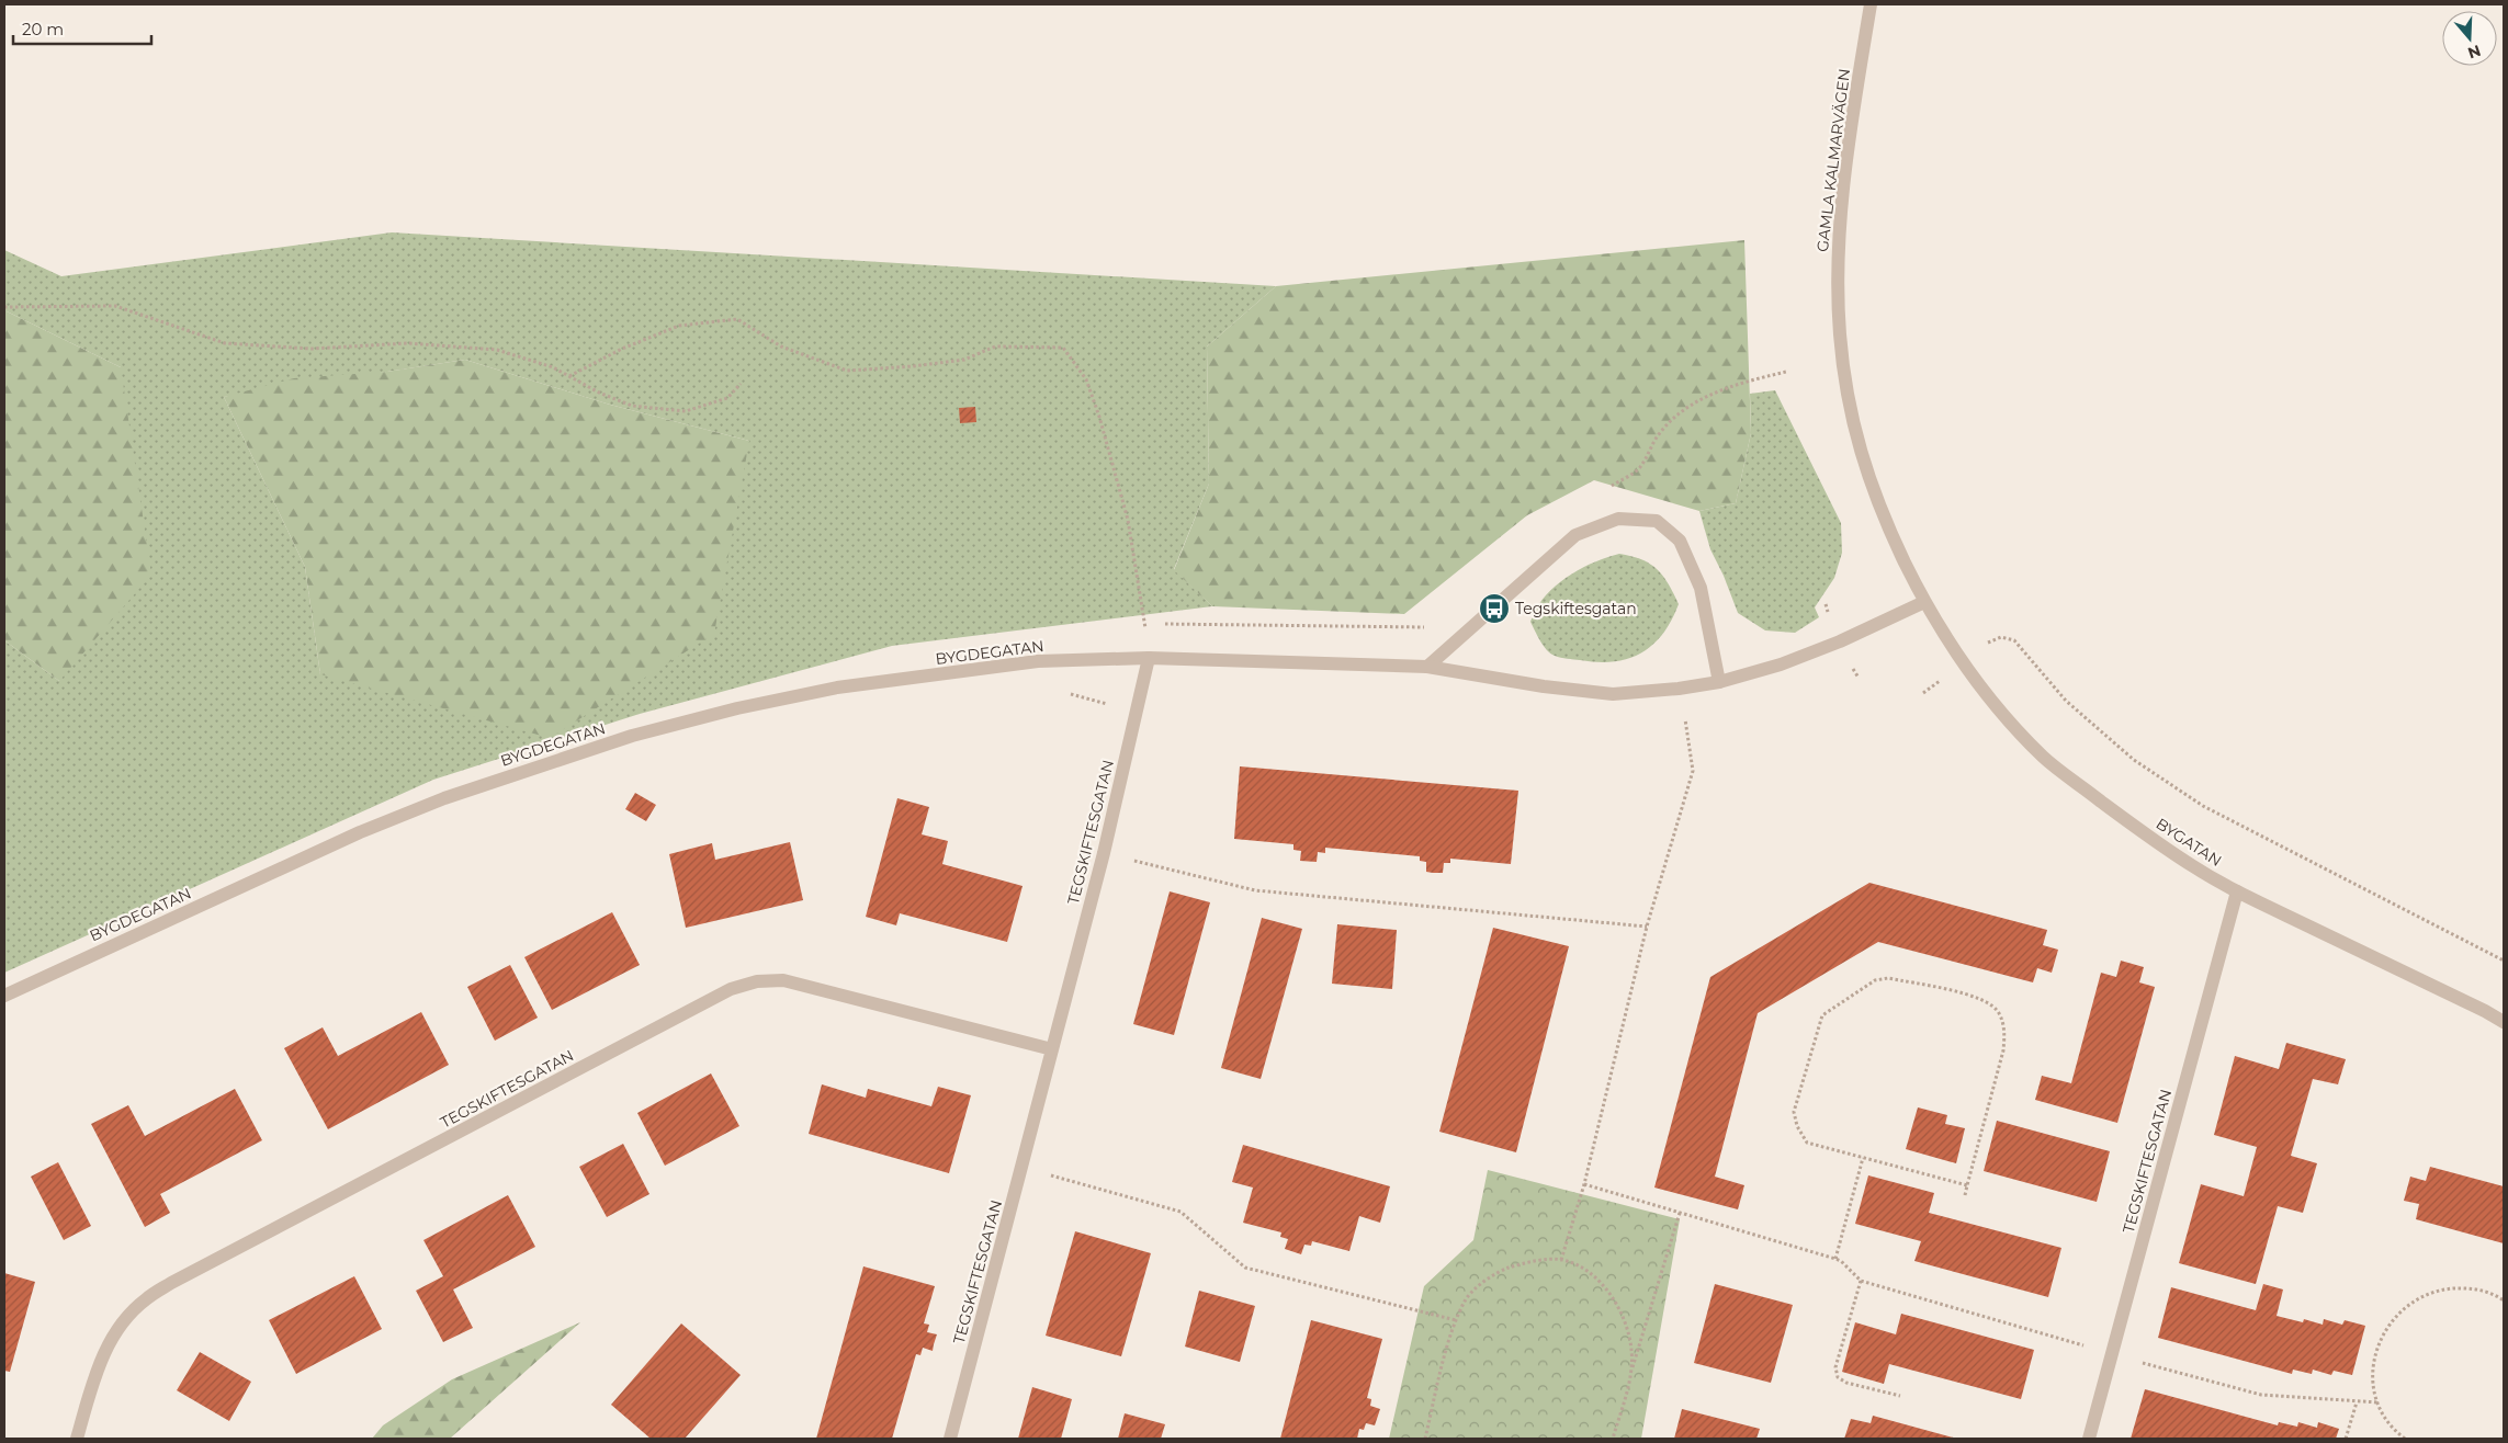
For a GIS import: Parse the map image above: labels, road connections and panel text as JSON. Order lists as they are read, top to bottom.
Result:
{
  "streets": {
    "street": [
      "GAMLA KALMARVÄGEN",
      "BYGDEGATAN",
      "TEGSKIFTESGATAN",
      "BYGATAN"
    ]
  },
  "crossings": [
    ["GAMLA KALMARVÄGEN", "BYGATAN"],
    ["BYGDEGATAN", "TEGSKIFTESGATAN"],
    ["TEGSKIFTESGATAN", "BYGATAN"]
  ],
  "places": {
    "bus stop": ["Tegskiftesgatan"]
  },
  "scale_bar": "20 m",
  "north": "bottom"
}
